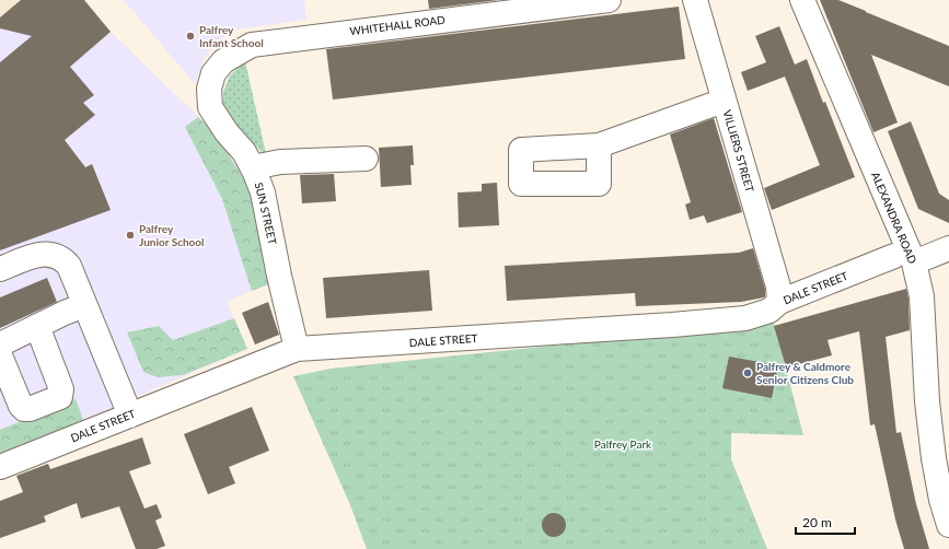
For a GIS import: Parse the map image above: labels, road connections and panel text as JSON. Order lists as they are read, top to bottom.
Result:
{
  "streets": {
    "street": [
      "WHITEHALL ROAD",
      "VILLIERS STREET",
      "SUN STREET",
      "ALEXANDRA ROAD",
      "DALE STREET"
    ]
  },
  "crossings": [
    ["WHITEHALL ROAD", "SUN STREET"],
    ["VILLIERS STREET", "DALE STREET"],
    ["SUN STREET", "DALE STREET"],
    ["ALEXANDRA ROAD", "DALE STREET"]
  ],
  "parks": ["Palfrey Park"],
  "places": ["Palfrey Infant School", "Palfrey Junior School", "Palfrey & Caldmore Senior Citizens Club"],
  "scale_bar": "20 m"
}
